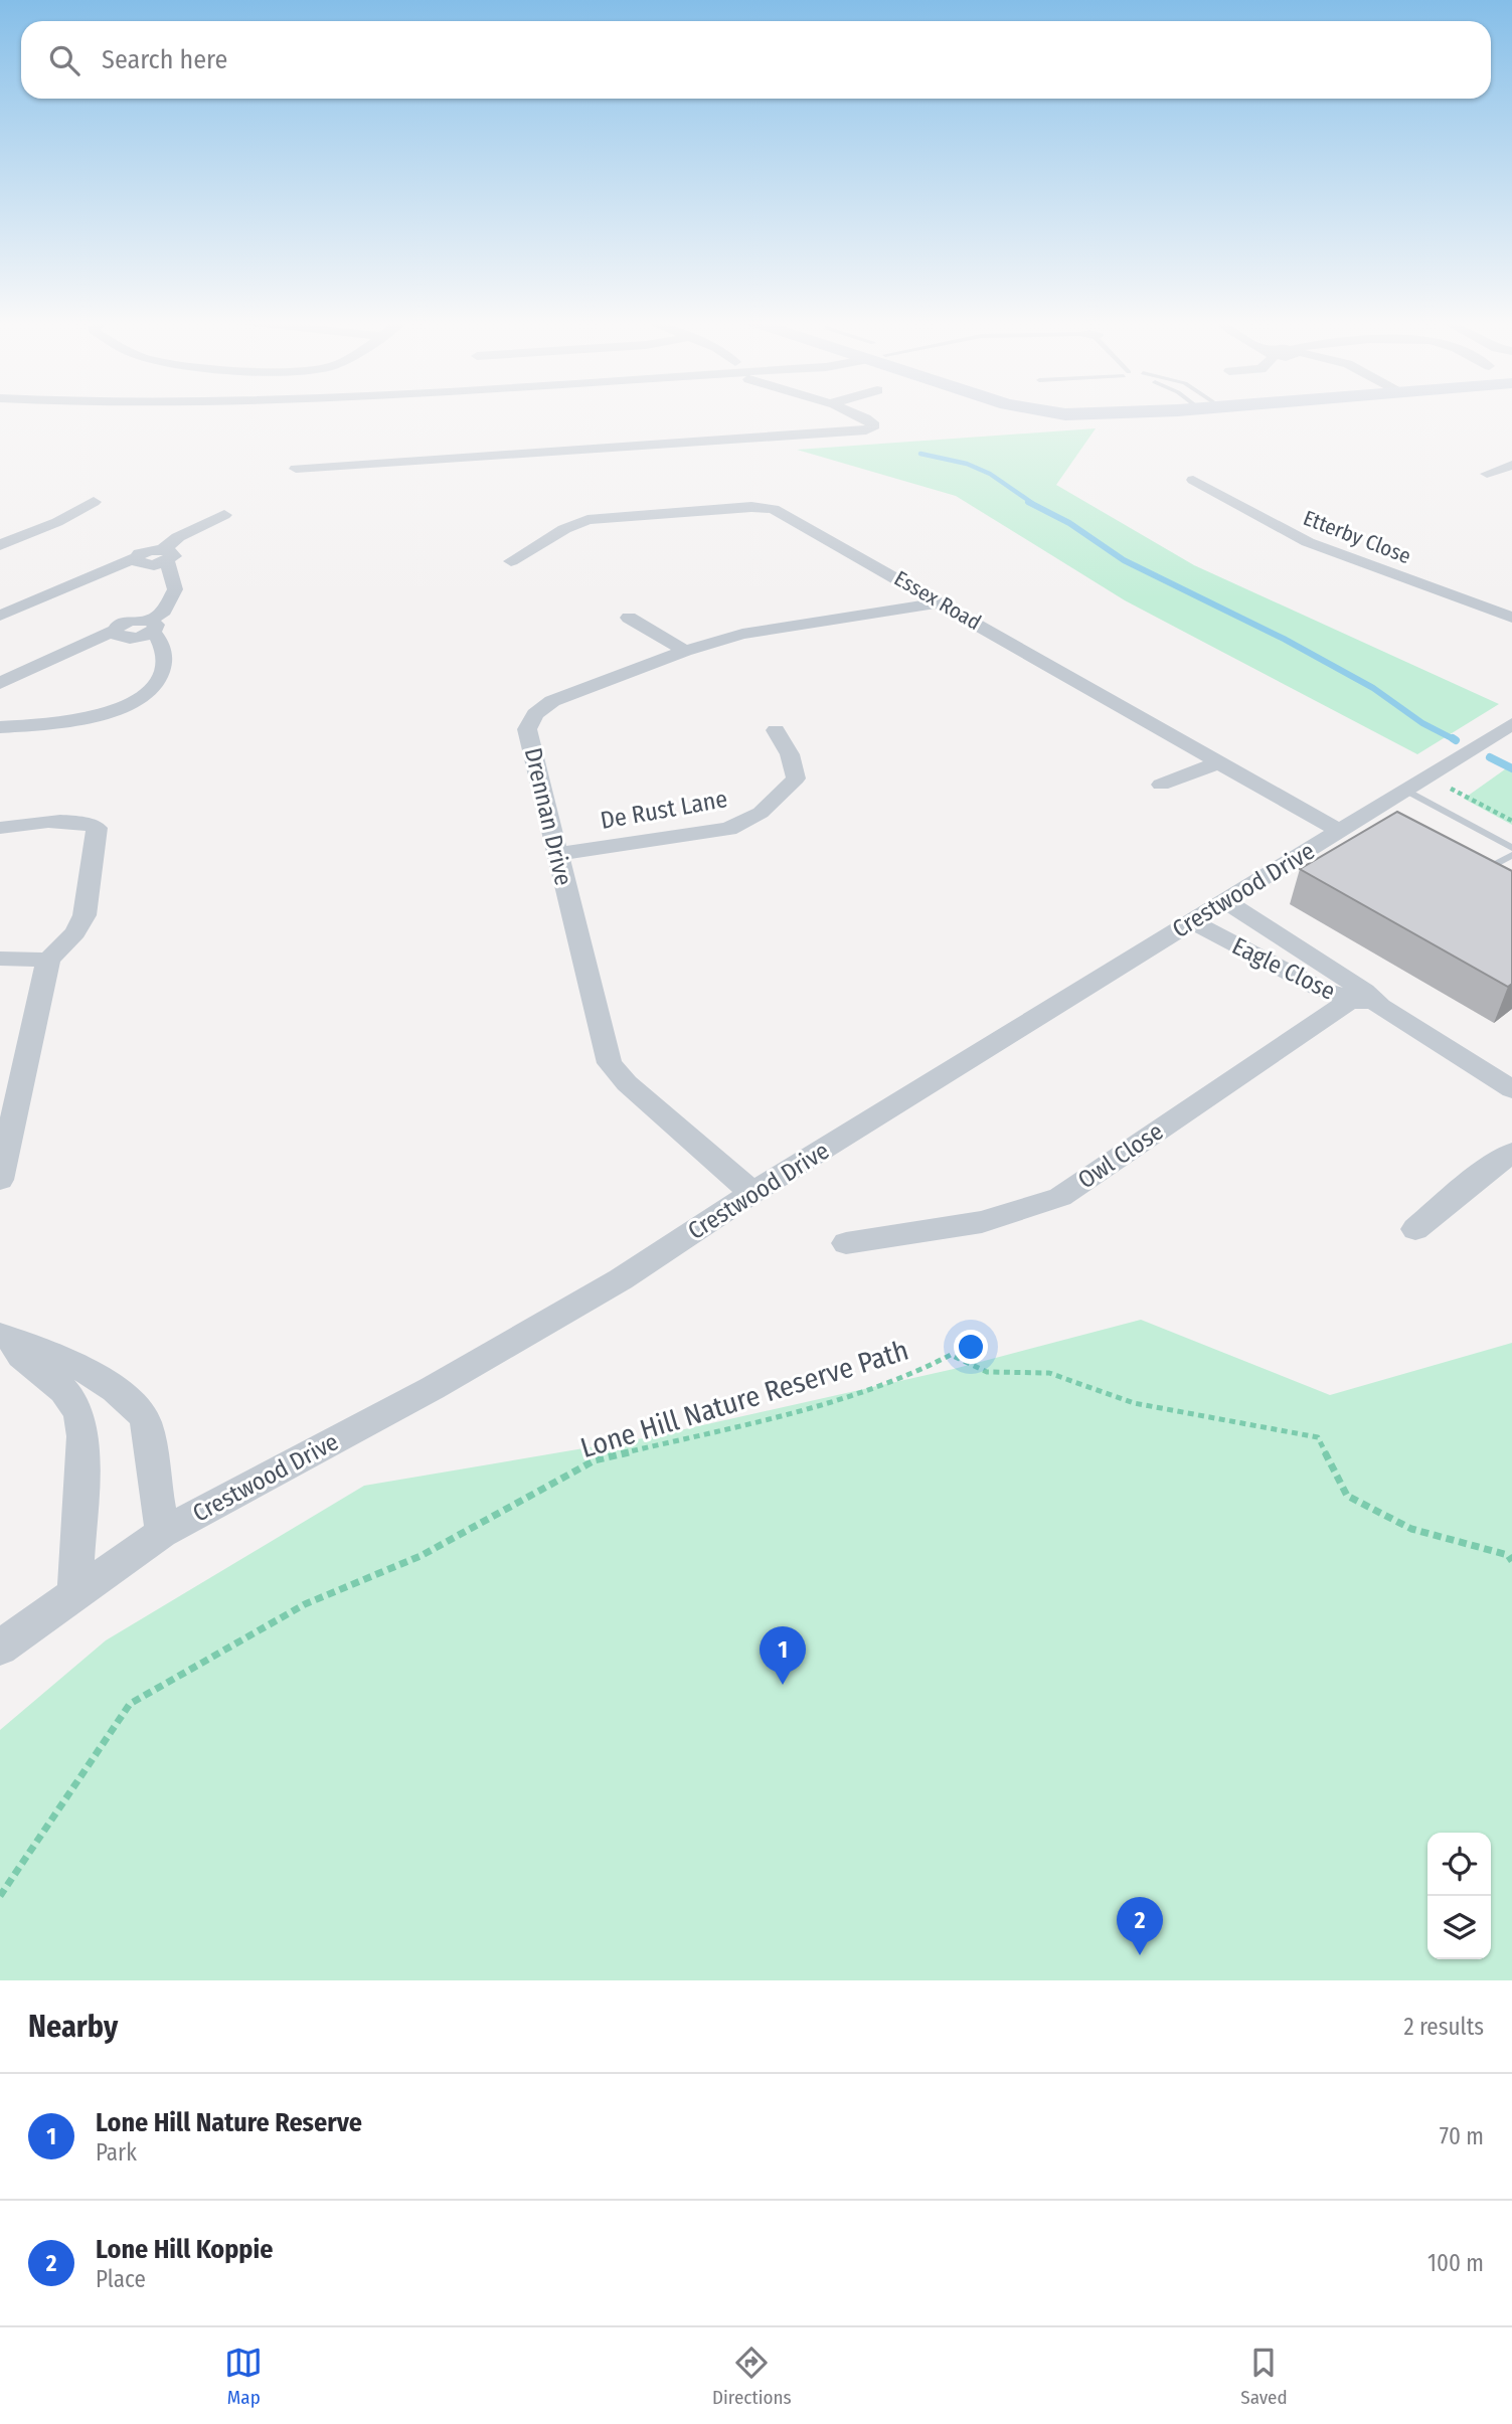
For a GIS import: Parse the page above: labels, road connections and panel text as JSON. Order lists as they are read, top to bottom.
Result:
{
  "streets": {
    "street": [
      "Etterby Close",
      "Essex Road",
      "De Rust Lane",
      "Drennan Drive",
      "Crestwood Drive",
      "Eagle Close",
      "Owl Close"
    ],
    "path": ["Lone Hill Nature Reserve Path"]
  },
  "crossings": [
    ["Essex Road", "Drennan Drive"],
    ["Essex Road", "Crestwood Drive"],
    ["De Rust Lane", "Drennan Drive"],
    ["Drennan Drive", "Crestwood Drive"],
    ["Crestwood Drive", "Eagle Close"],
    ["Eagle Close", "Owl Close"]
  ],
  "page": {
    "search": "Search here",
    "pins": ["1", "2"],
    "heading": ["Nearby", "2 results"],
    "list": [
      {
        "mark": "1",
        "name": "Lone Hill Nature Reserve",
        "note": "Park",
        "value": "70 m"
      },
      {
        "mark": "2",
        "name": "Lone Hill Koppie",
        "note": "Place",
        "value": "100 m"
      }
    ],
    "nav": ["Map", "Directions", "Saved"]
  }
}
